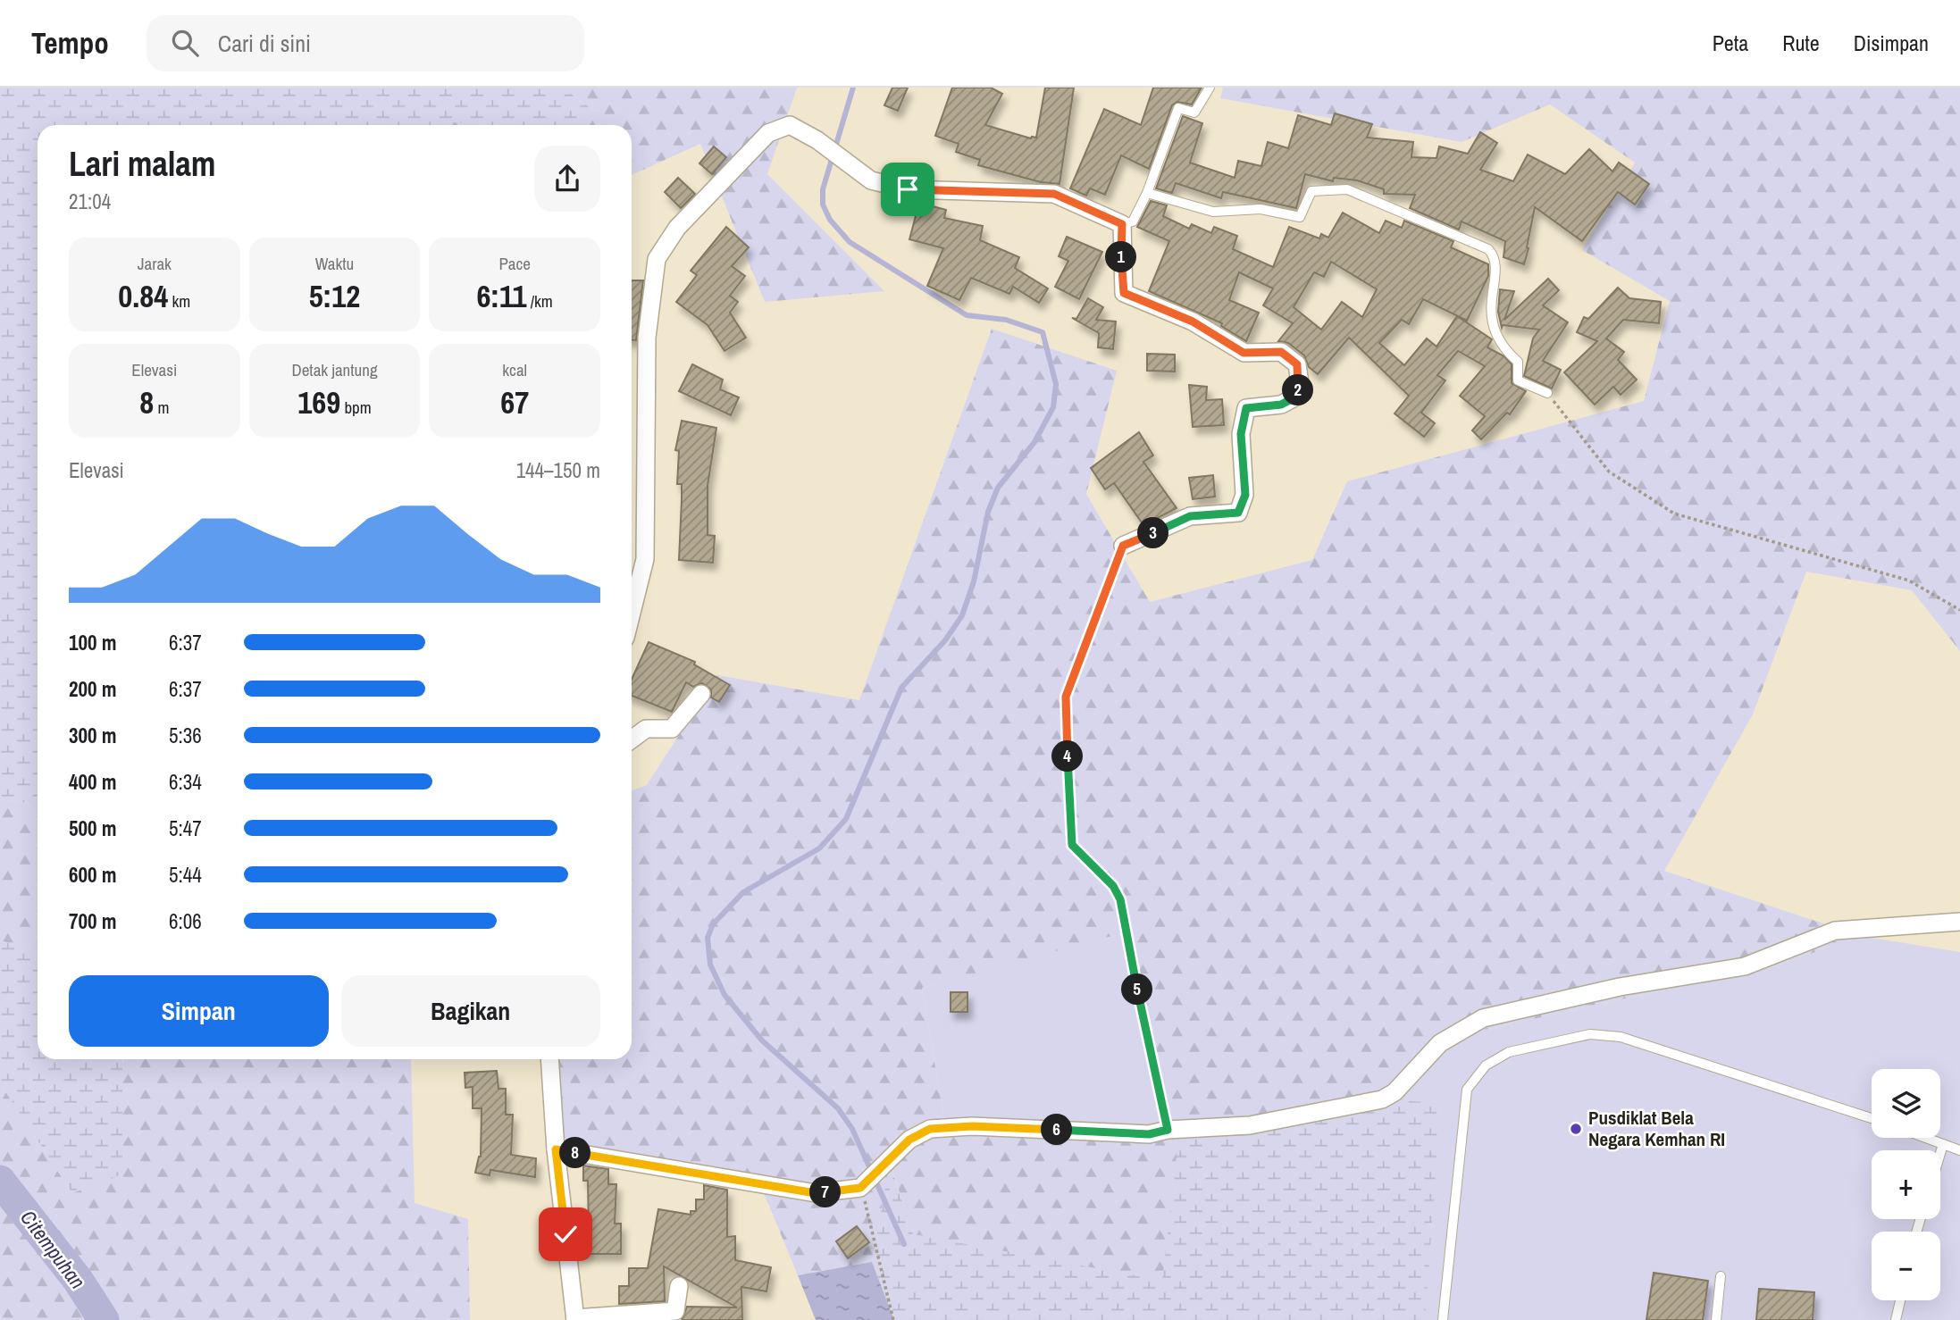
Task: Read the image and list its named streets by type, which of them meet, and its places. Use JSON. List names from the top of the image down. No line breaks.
{"water":["Citempuhan"],"places":["Pusdiklat Bela Negara Kemhan RI"],"page":{"header":"Tempo","search":"Cari di sini","nav":["Peta","Rute","Disimpan"],"heading":["Lari malam","21:04"],"stats":[["Jarak","0.84 km"],["Waktu","5:12"],["Pace","6:11 /km"],["Elevasi","8 m"],["Detak jantung","169 bpm"],["kcal","67"]],"pins":["1","2","3","4","5","6","8","7"],"chart":["Elevasi","144–150 m"],"list":[{"name":"100 m","note":"6:37"},{"name":"200 m","note":"6:37"},{"name":"300 m","note":"5:36"},{"name":"400 m","note":"6:34"},{"name":"500 m","note":"5:47"},{"name":"600 m","note":"5:44"},{"name":"700 m","note":"6:06"}],"buttons":["Simpan","Bagikan"],"map_buttons":["+","−"]}}
